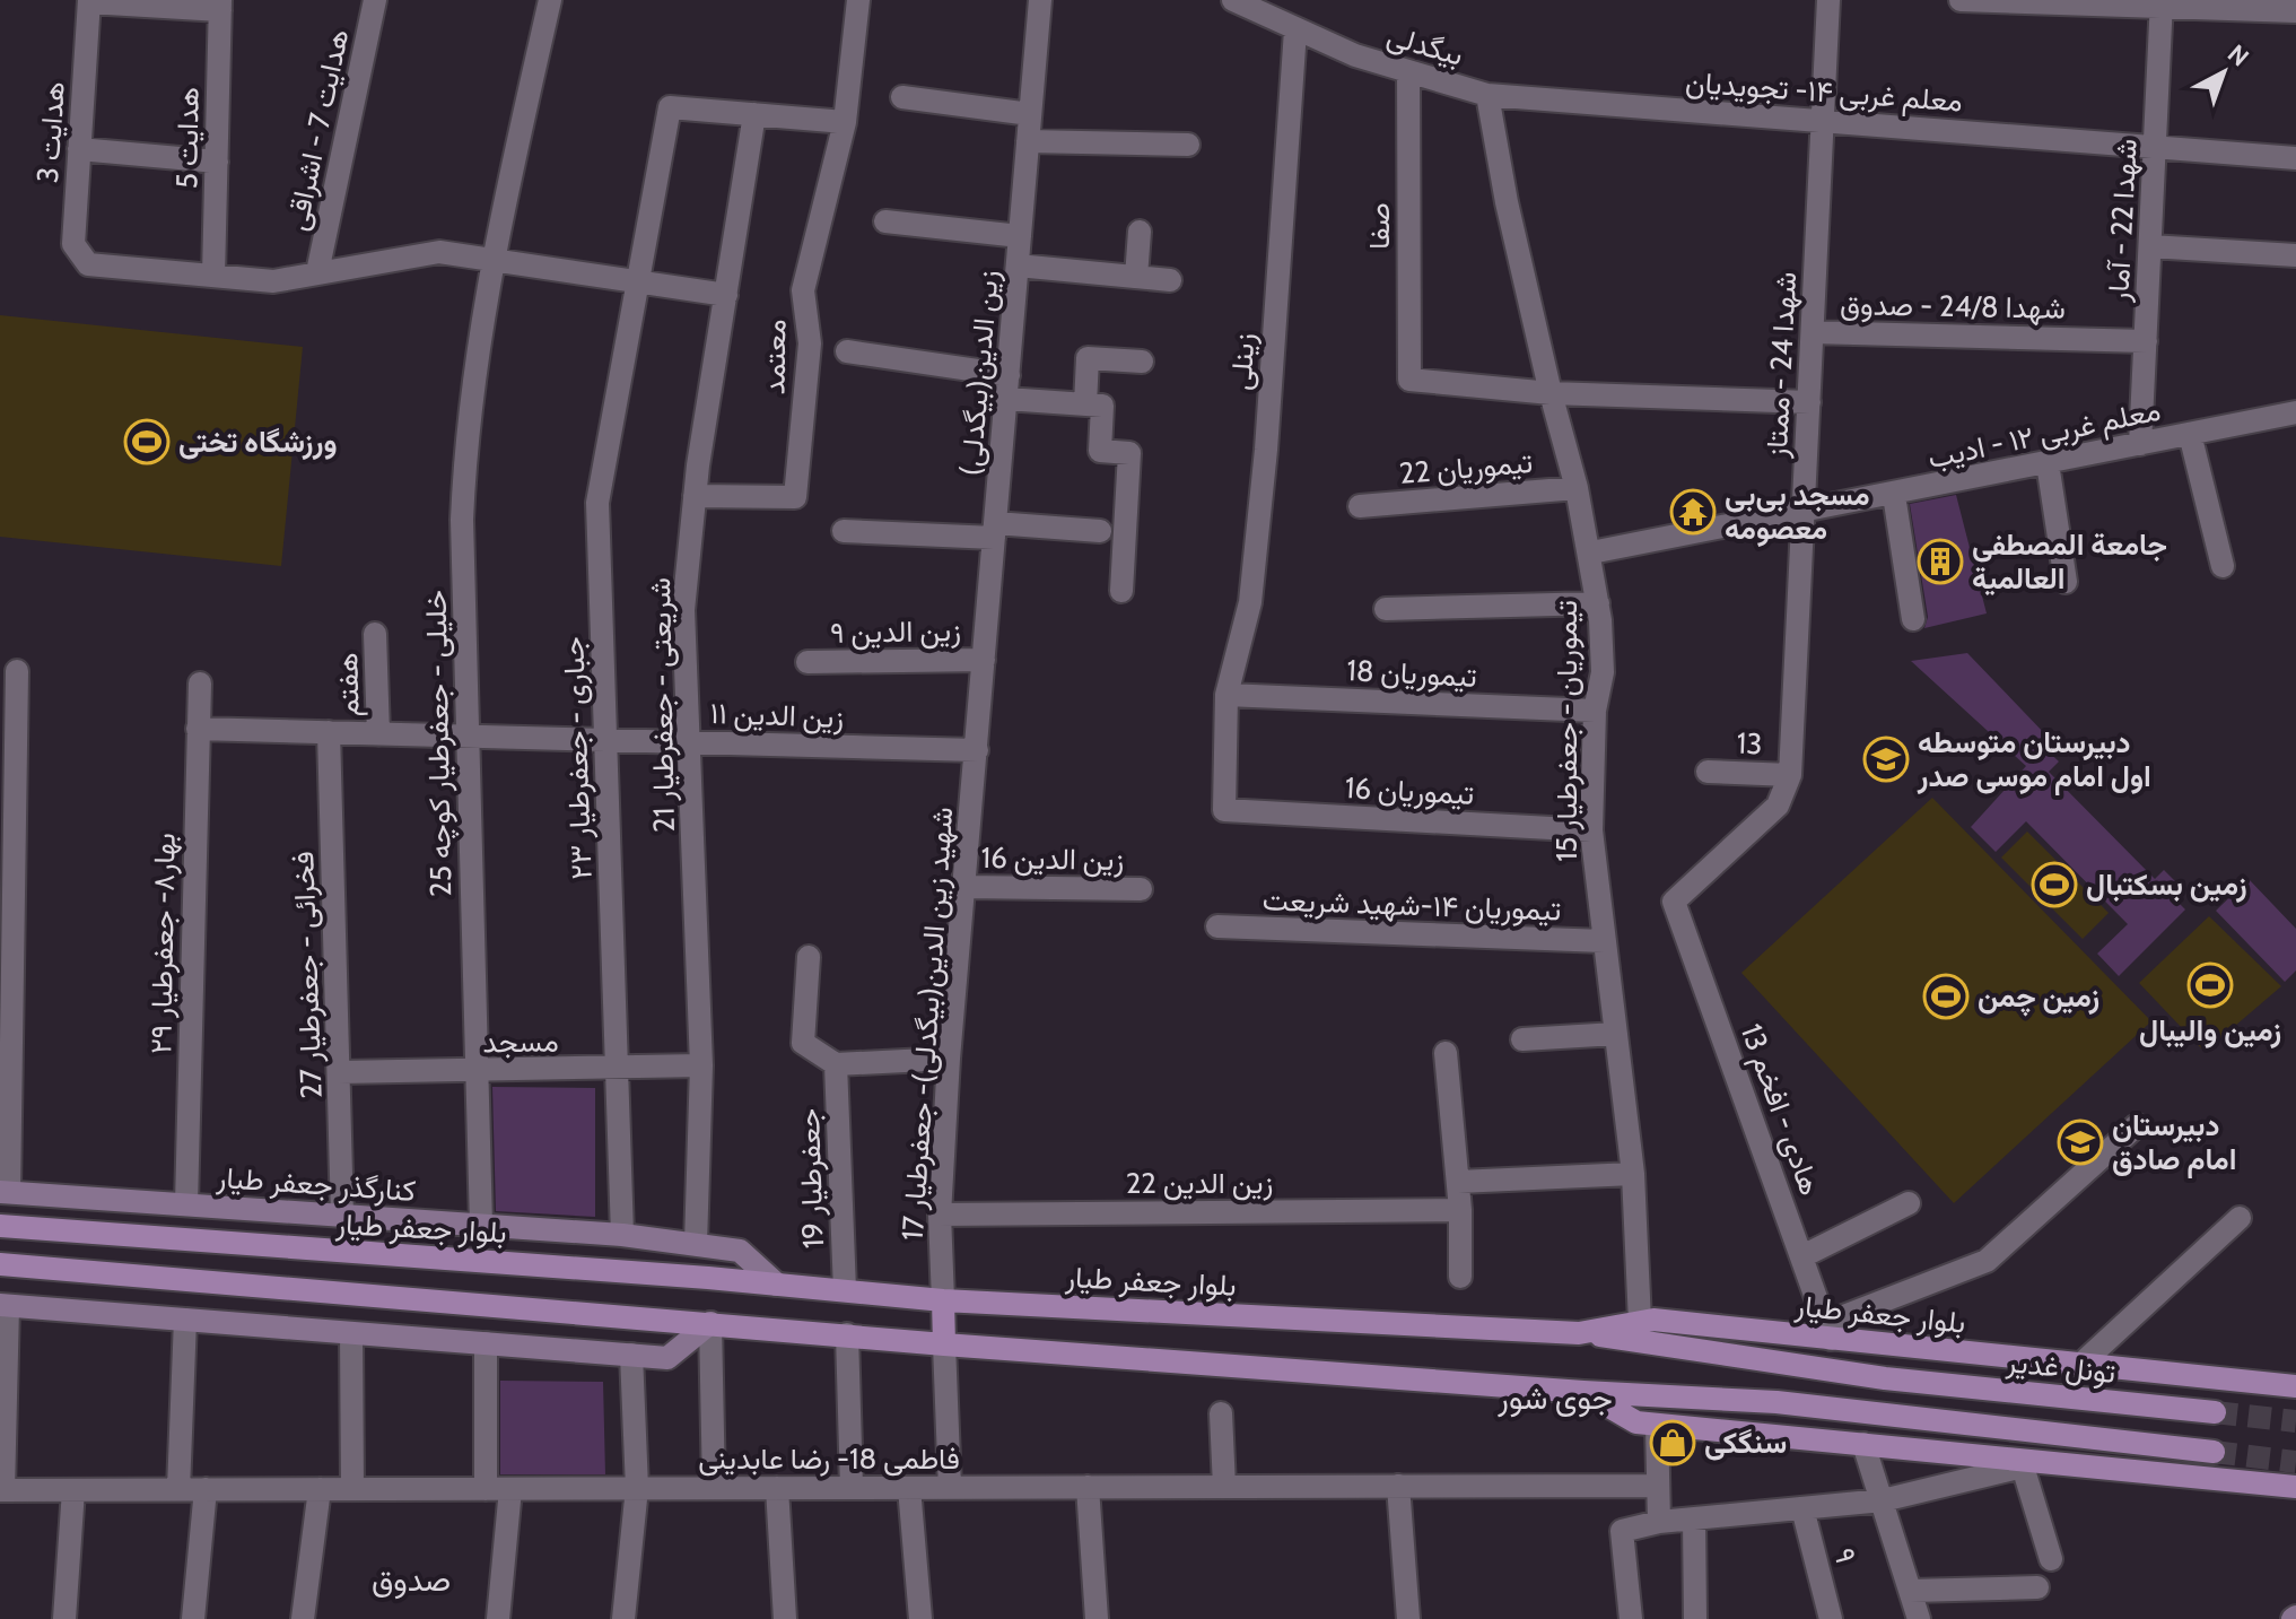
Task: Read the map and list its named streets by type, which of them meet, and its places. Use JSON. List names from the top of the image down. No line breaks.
{"streets":{"main road":["کنارگذر جعفر طیار","بلوار جعفر طیار","تونل غدیر"],"street":["بیگدلی","معلم غربی ۱۴- تجویدیان","هدایت 7 - اشراقی","هدایت 3","هدایت 5","شهدا 22 - آمار","صفا","شهدا 24/8 - صدوق","معتمد","زینلی","شهدا 24 - ممتاز","زین الدین(بیگدلی)","معلم غربی ۱۲ - ادیب","تیموریان 22","زین الدین ۹","تیموریان 18","هفتم","شریعتی - جعفرطیار 21","زین الدین ۱۱","تیموریان - جعفرطیار 15","خلیلی - جعفرطیار کوچه 25","13","جباری - جعفرطیار ۲۳","تیموریان 16","زین الدین 16","تیموریان ۱۴-شهید شریعت","بهار۸- جعفرطیار ۲۹","فخرائی - جعفرطیار 27","شهید زین الدین(بیگدلی)- جعفرطیار 17","مسجد","هادی - افخم 13","جعفرطیار 19","زین الدین 22","فاطمی 18- رضا عابدینی","۹"]},"crossings":[["بیگدلی","معلم غربی ۱۴- تجویدیان"],["بیگدلی","صفا"],["بیگدلی","زینلی"],["بیگدلی","تیموریان - جعفرطیار 15"],["معلم غربی ۱۴- تجویدیان","شهدا 22 - آمار"],["معلم غربی ۱۴- تجویدیان","شهدا 24 - ممتاز"],["معلم غربی ۱۴- تجویدیان","تیموریان - جعفرطیار 15"],["هدایت 3","هدایت 5"],["شهدا 22 - آمار","شهدا 24/8 - صدوق"],["شهدا 22 - آمار","معلم غربی ۱۲ - ادیب"],["صفا","تیموریان - جعفرطیار 15"],["شهدا 24/8 - صدوق","شهدا 24 - ممتاز"],["معتمد","شریعتی - جعفرطیار 21"],["زینلی","تیموریان 18"],["زینلی","تیموریان 16"],["شهدا 24 - ممتاز","معلم غربی ۱۲ - ادیب"],["شهدا 24 - ممتاز","13"],["شهدا 24 - ممتاز","هادی - افخم 13"],["زین الدین(بیگدلی)","زین الدین ۹"],["زین الدین(بیگدلی)","زین الدین ۱۱"],["زین الدین(بیگدلی)","شهید زین الدین(بیگدلی)- جعفرطیار 17"],["معلم غربی ۱۲ - ادیب","تیموریان - جعفرطیار 15"],["تیموریان 22","تیموریان - جعفرطیار 15"],["تیموریان 18","تیموریان - جعفرطیار 15"],["هفتم","زین الدین ۱۱"],["شریعتی - جعفرطیار 21","زین الدین ۱۱"],["شریعتی - جعفرطیار 21","جباری - جعفرطیار ۲۳"],["شریعتی - جعفرطیار 21","مسجد"],["شریعتی - جعفرطیار 21","کنارگذر جعفر طیار"],["زین الدین ۱۱","خلیلی - جعفرطیار کوچه 25"],["زین الدین ۱۱","جباری - جعفرطیار ۲۳"],["زین الدین ۱۱","بهار۸- جعفرطیار ۲۹"],["زین الدین ۱۱","فخرائی - جعفرطیار 27"],["زین الدین ۱۱","شهید زین الدین(بیگدلی)- جعفرطیار 17"],["تیموریان - جعفرطیار 15","تیموریان 16"],["تیموریان - جعفرطیار 15","تیموریان ۱۴-شهید شریعت"],["تیموریان - جعفرطیار 15","بلوار جعفر طیار"],["خلیلی - جعفرطیار کوچه 25","مسجد"],["خلیلی - جعفرطیار کوچه 25","کنارگذر جعفر طیار"],["جباری - جعفرطیار ۲۳","مسجد"],["جباری - جعفرطیار ۲۳","کنارگذر جعفر طیار"],["زین الدین 16","شهید زین الدین(بیگدلی)- جعفرطیار 17"],["بهار۸- جعفرطیار ۲۹","کنارگذر جعفر طیار"],["فخرائی - جعفرطیار 27","مسجد"],["فخرائی - جعفرطیار 27","کنارگذر جعفر طیار"],["شهید زین الدین(بیگدلی)- جعفرطیار 17","زین الدین 22"],["شهید زین الدین(بیگدلی)- جعفرطیار 17","بلوار جعفر طیار"],["هادی - افخم 13","بلوار جعفر طیار"],["جعفرطیار 19","بلوار جعفر طیار"],["کنارگذر جعفر طیار","بلوار جعفر طیار"],["بلوار جعفر طیار","تونل غدیر"]],"districts":["جوی شور","صدوق"],"places":{"sports":["ورزشگاه تختی","زمین بسکتبال","زمین والیبال","زمین چمن"],"temple":["مسجد بی‌بی معصومه"],"building":["جامعة المصطفی العالمیة"],"school or university":["دبیرستان متوسطه اول امام موسی صدر","دبیرستان امام صادق"],"shop":["سنگکی"]},"north":"top right"}
